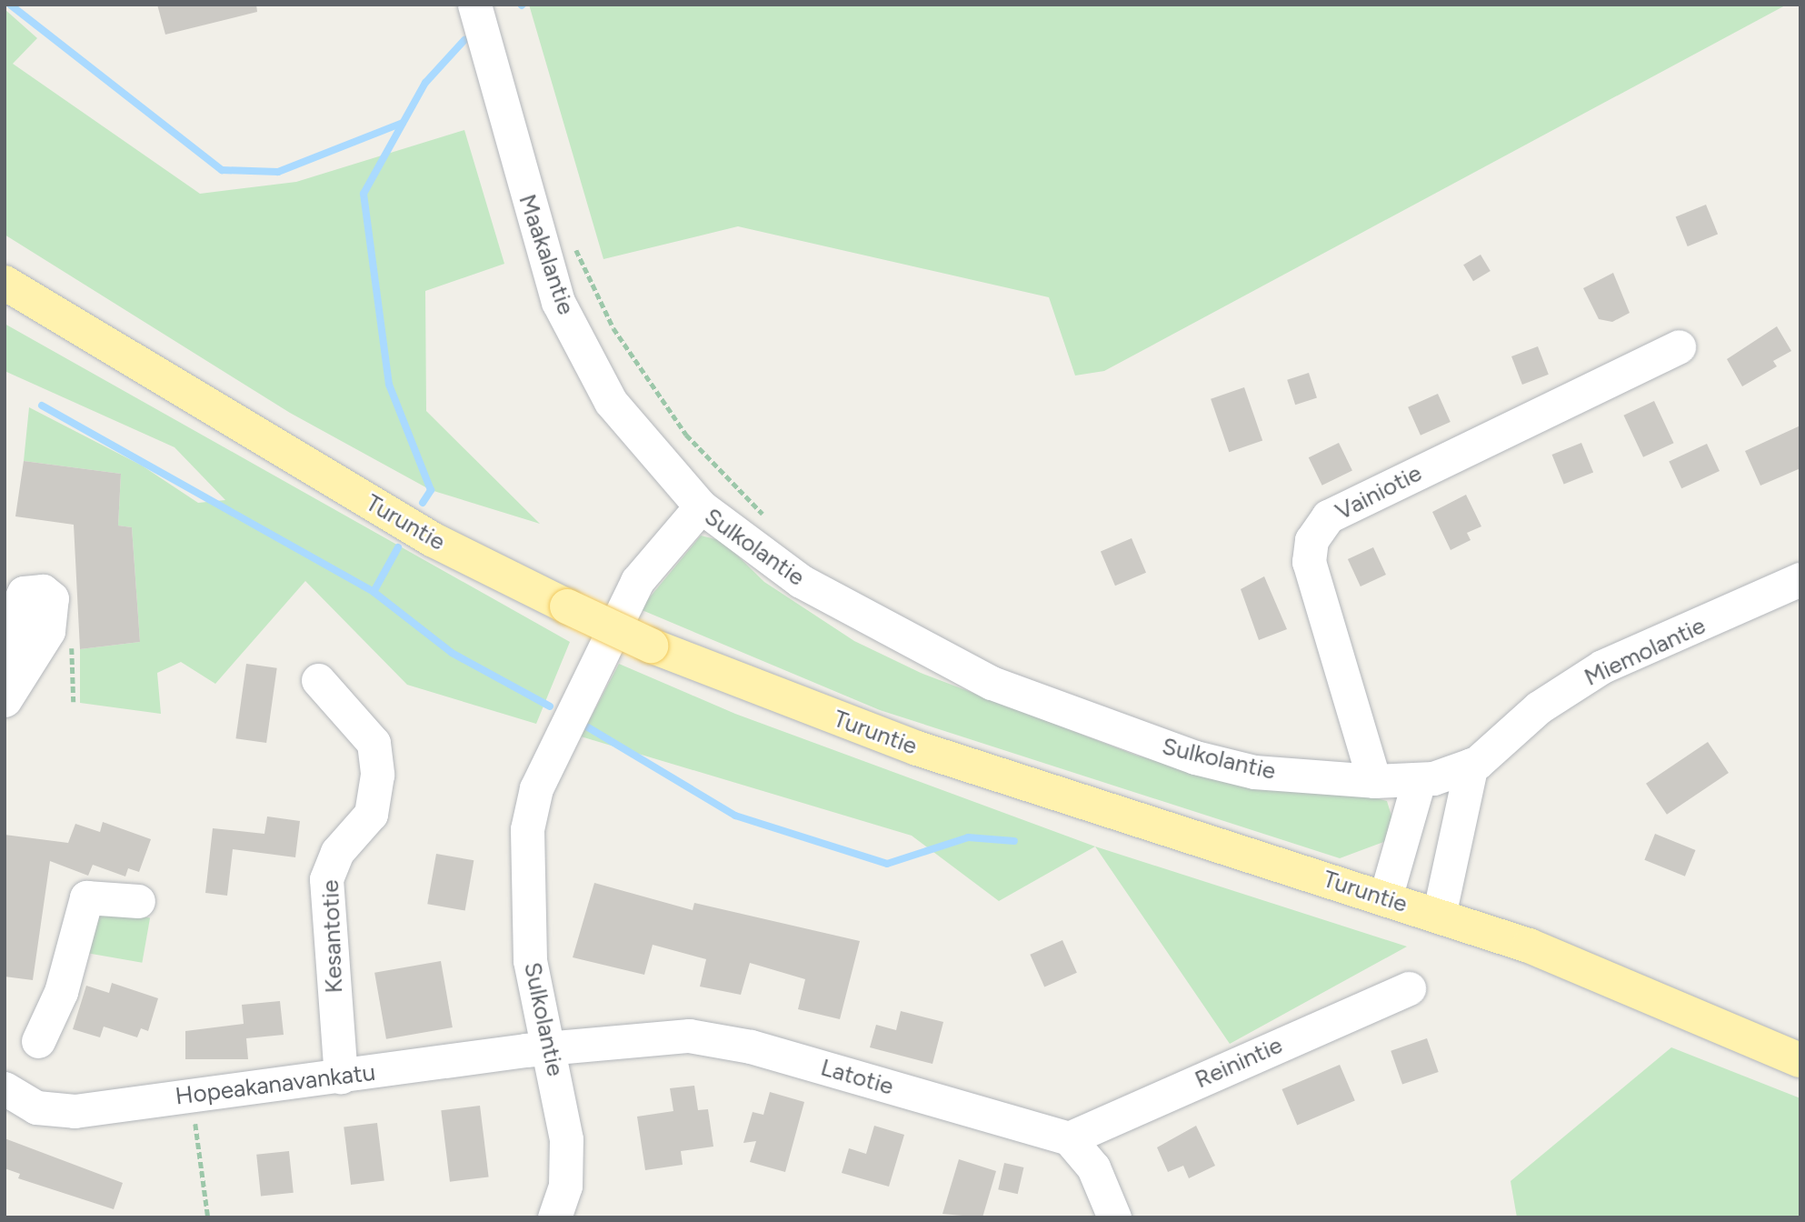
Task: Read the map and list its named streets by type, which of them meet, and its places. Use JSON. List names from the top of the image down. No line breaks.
{"streets":{"main road":["Turuntie"],"street":["Maakalantie","Vainiotie","Sulkolantie","Miemolantie","Kesantotie","Reinintie","Latotie","Hopeakanavankatu"]},"crossings":[["Maakalantie","Sulkolantie"],["Vainiotie","Sulkolantie"],["Sulkolantie","Miemolantie"],["Sulkolantie","Latotie"],["Sulkolantie","Hopeakanavankatu"],["Kesantotie","Hopeakanavankatu"],["Reinintie","Latotie"],["Latotie","Hopeakanavankatu"]]}
